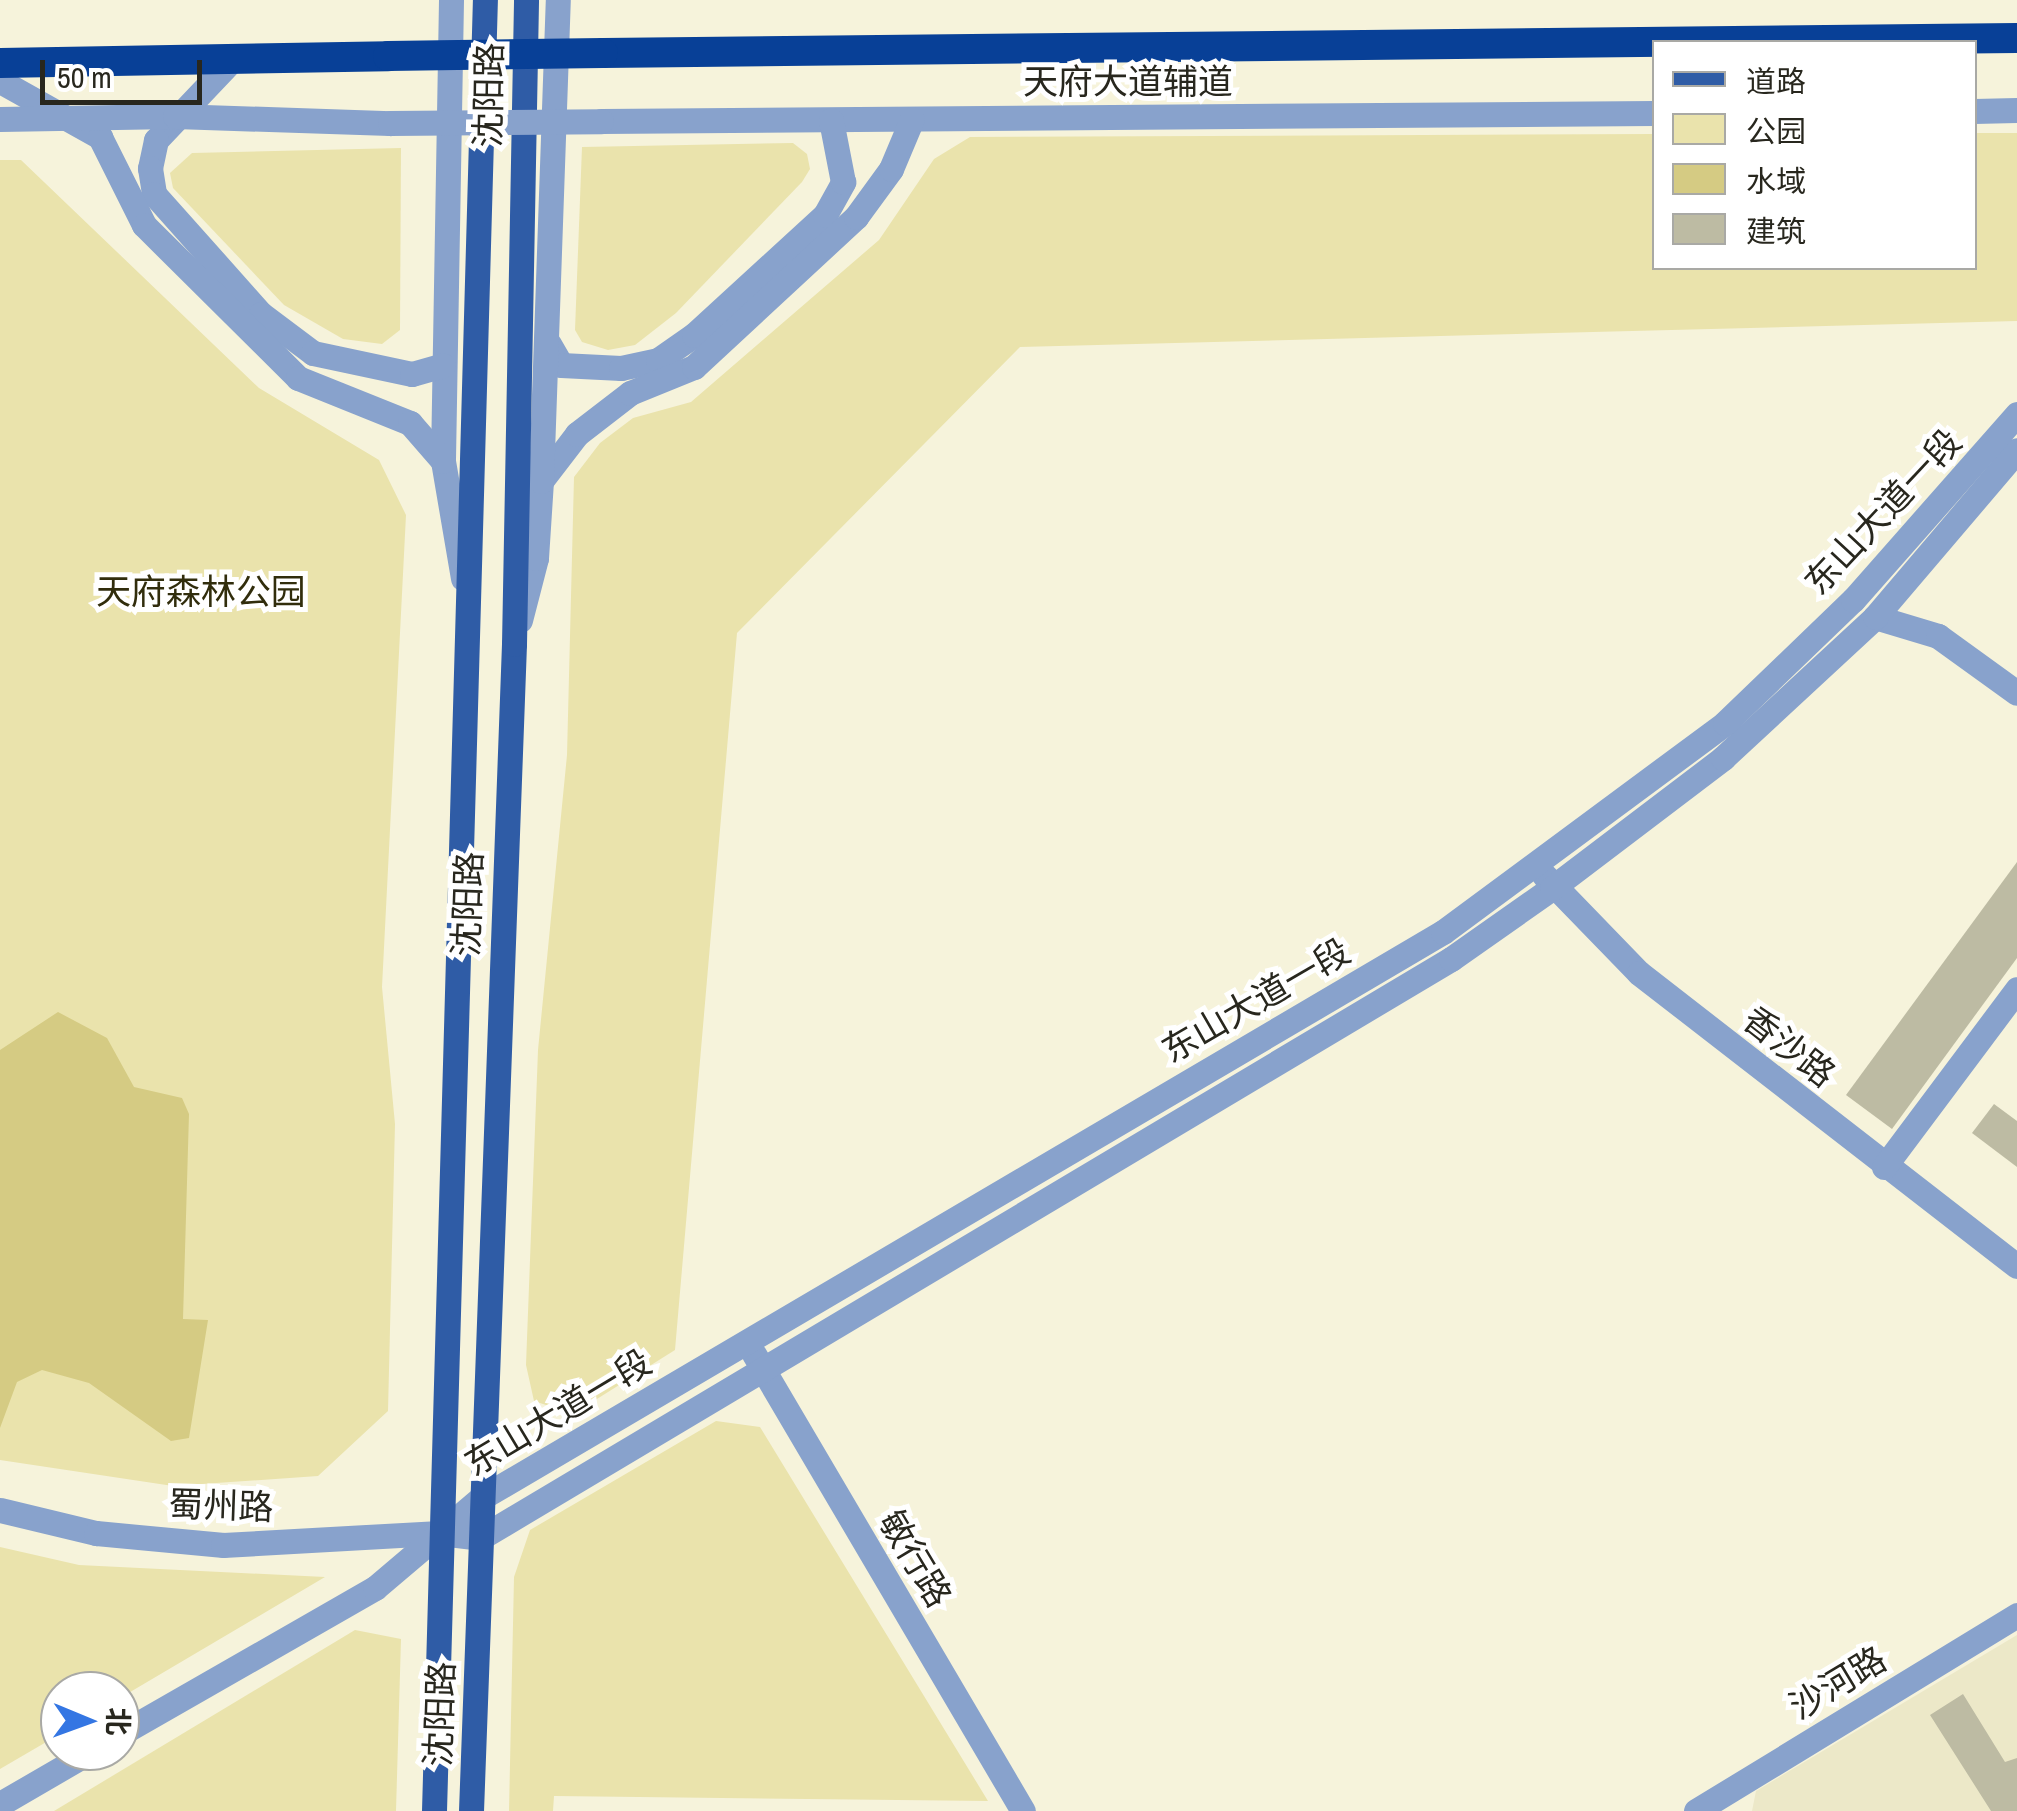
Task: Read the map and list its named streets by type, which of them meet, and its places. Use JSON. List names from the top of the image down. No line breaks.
{"streets":{"main road":["沈阳路"],"street":["天府大道辅道","东山大道一段","香沙路","蜀州路","敏行路","沙河路"]},"crossings":[["沈阳路","东山大道一段"],["沈阳路","蜀州路"],["东山大道一段","香沙路"],["东山大道一段","蜀州路"],["东山大道一段","敏行路"]],"parks":["天府森林公园"],"legend":["道路","公园","水域","建筑"],"scale_bar":"50 m","north":"right"}
